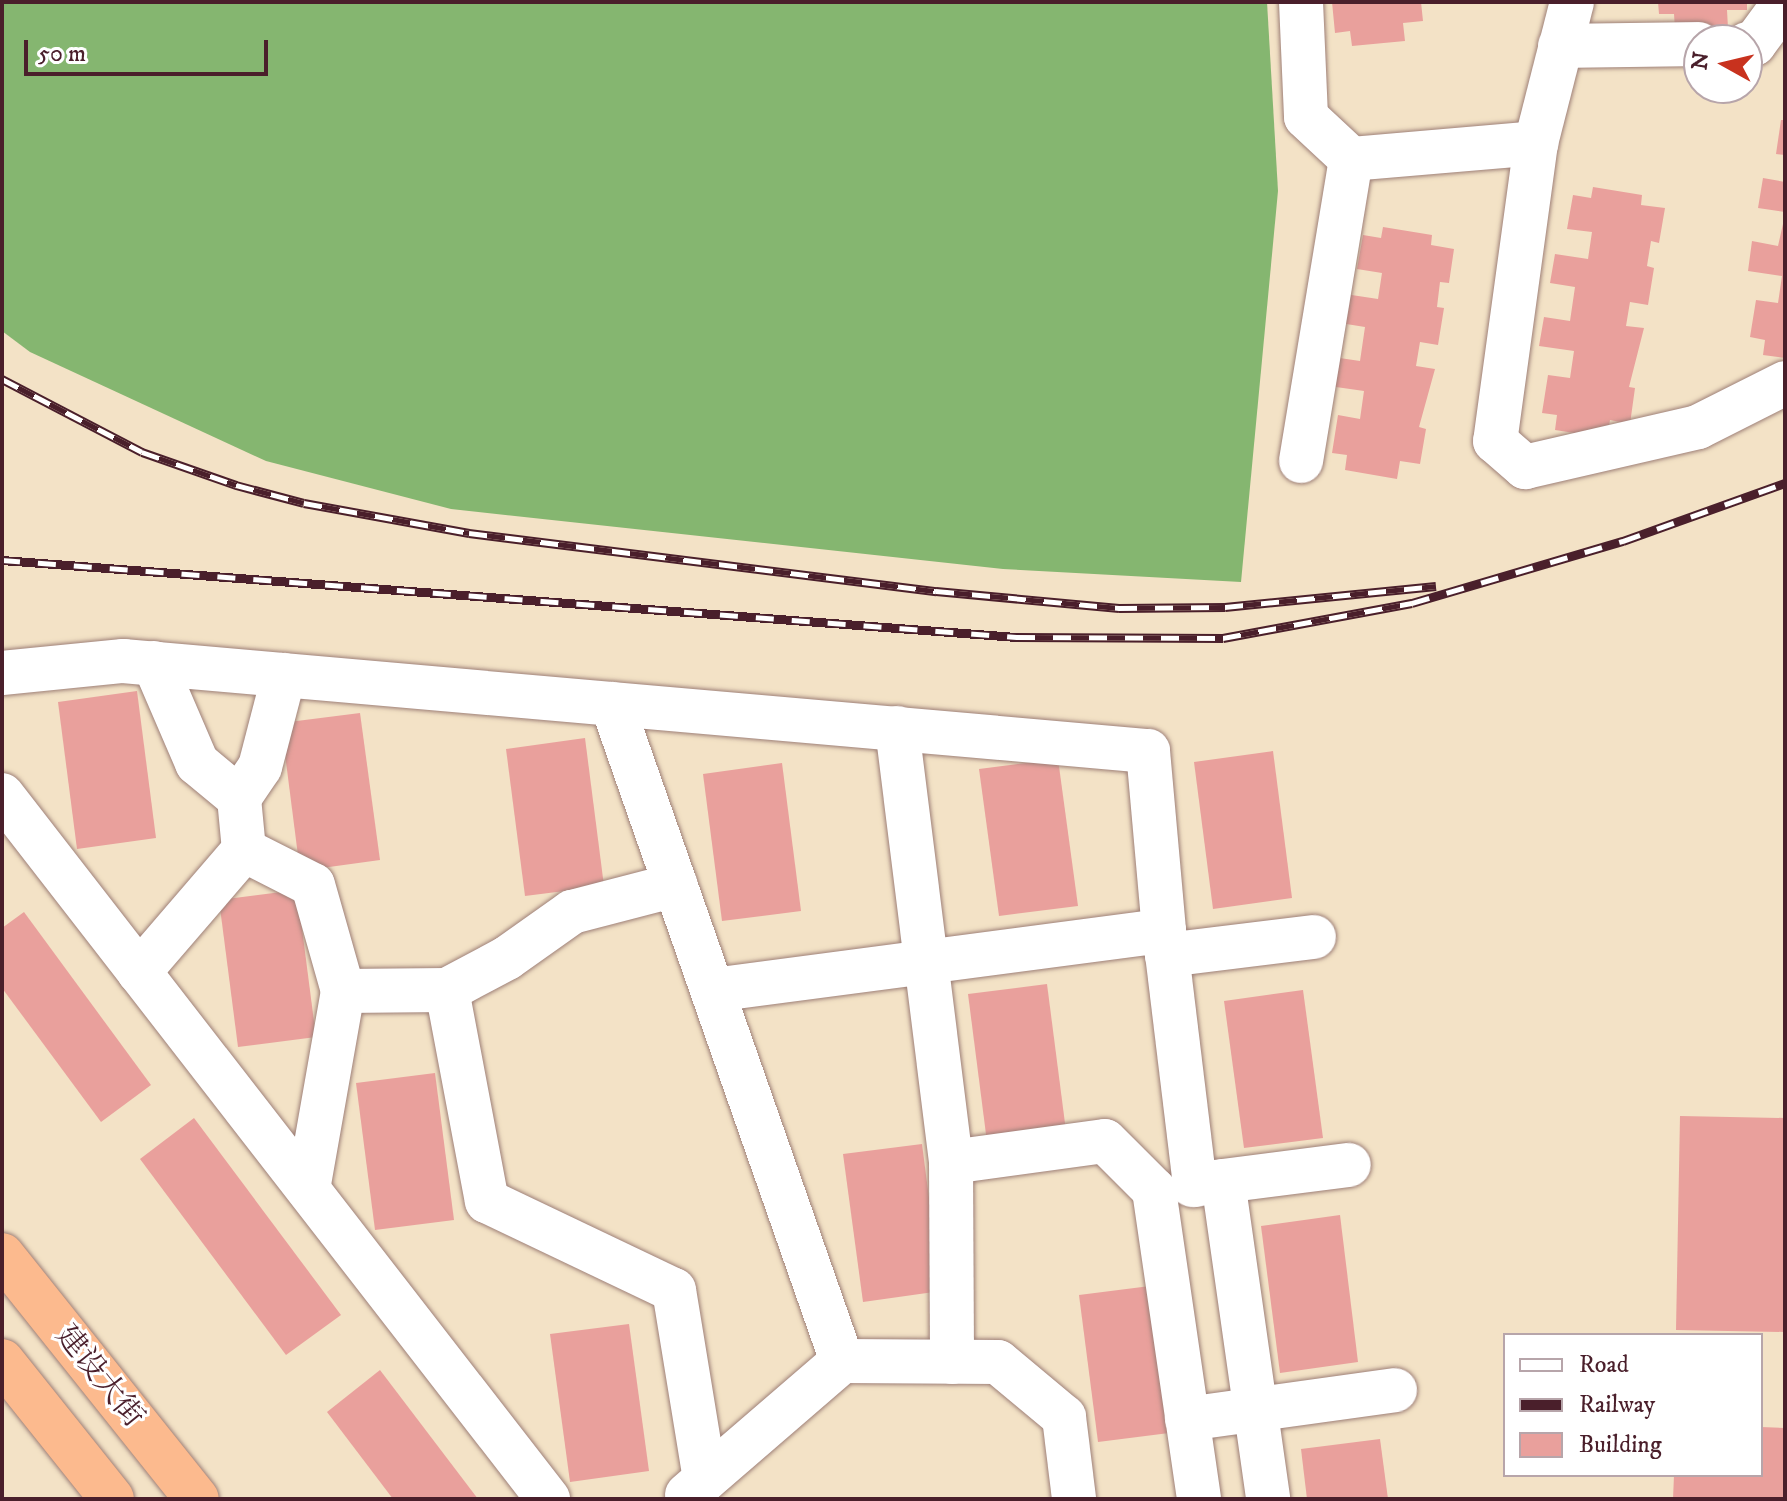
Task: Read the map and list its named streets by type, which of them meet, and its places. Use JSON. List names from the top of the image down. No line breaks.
{"streets":{"highway":["建设大街"]},"legend":["Road","Railway","Building"],"scale_bar":"50 m","north":"left"}
